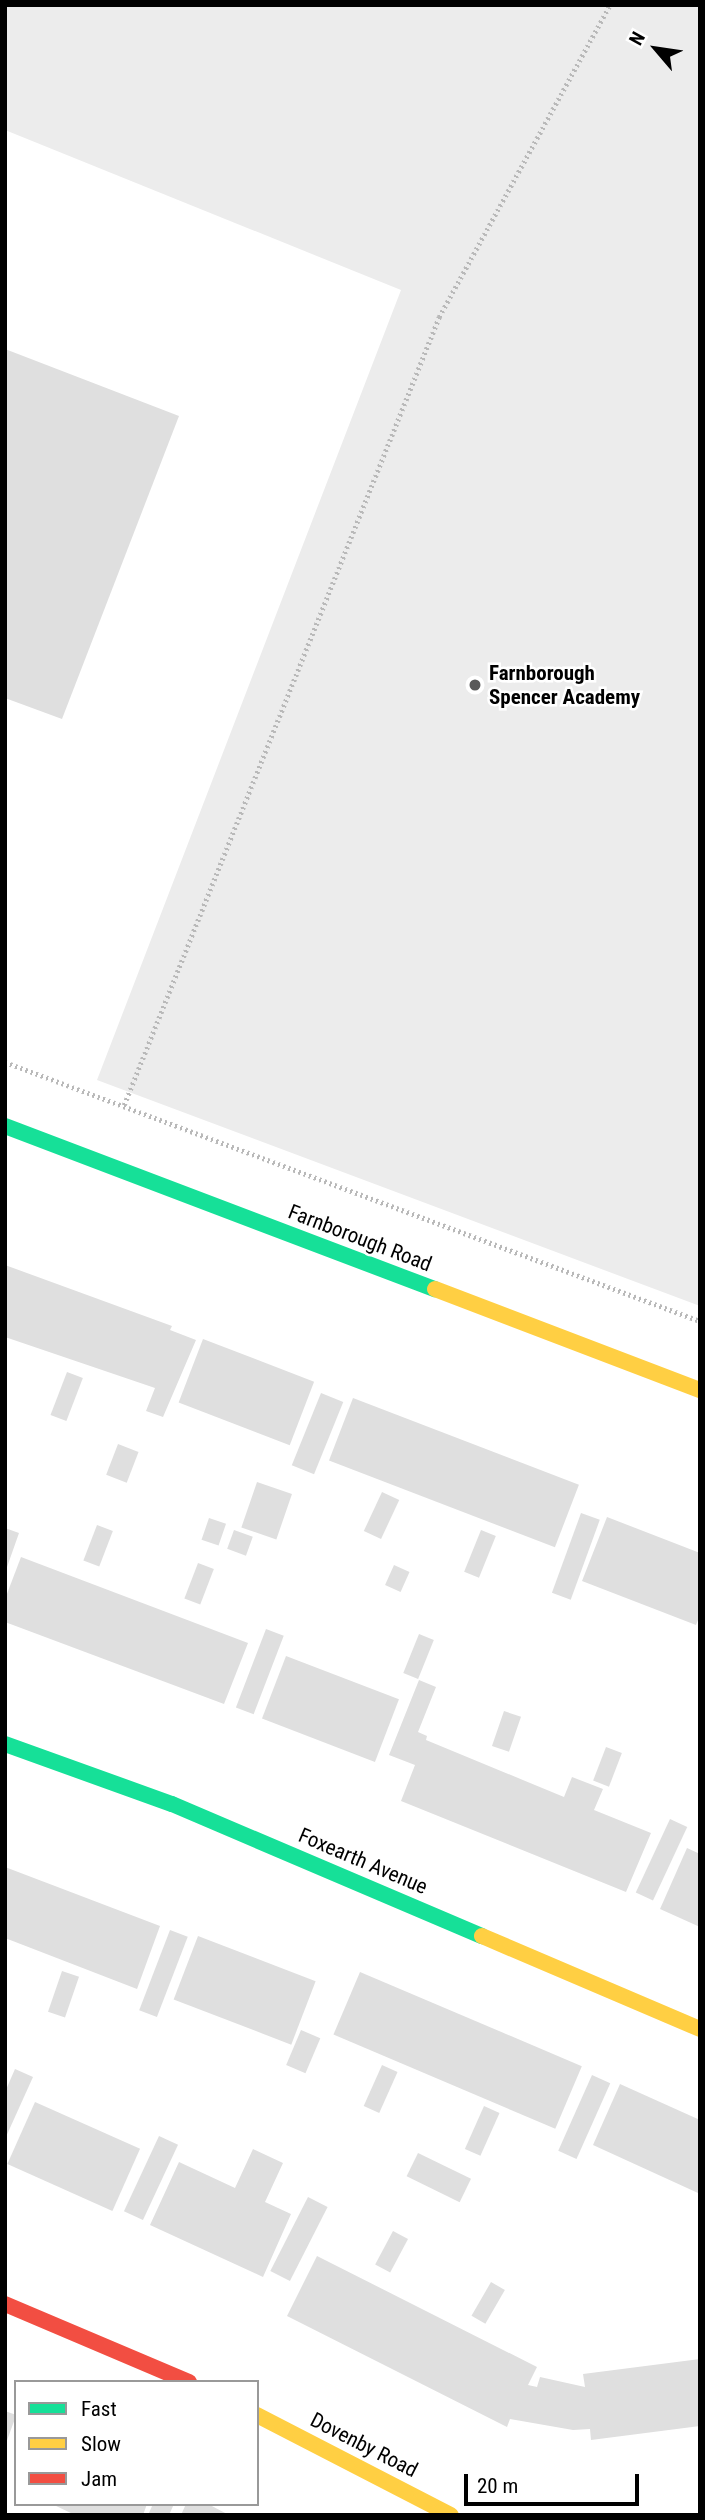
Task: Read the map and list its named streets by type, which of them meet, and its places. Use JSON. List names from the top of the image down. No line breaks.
{"streets":{"street":["Farnborough Road","Foxearth Avenue","Dovenby Road"]},"places":["Farnborough Spencer Academy"],"legend":["Fast","Slow","Jam"],"scale_bar":"20 m","north":"top left"}
